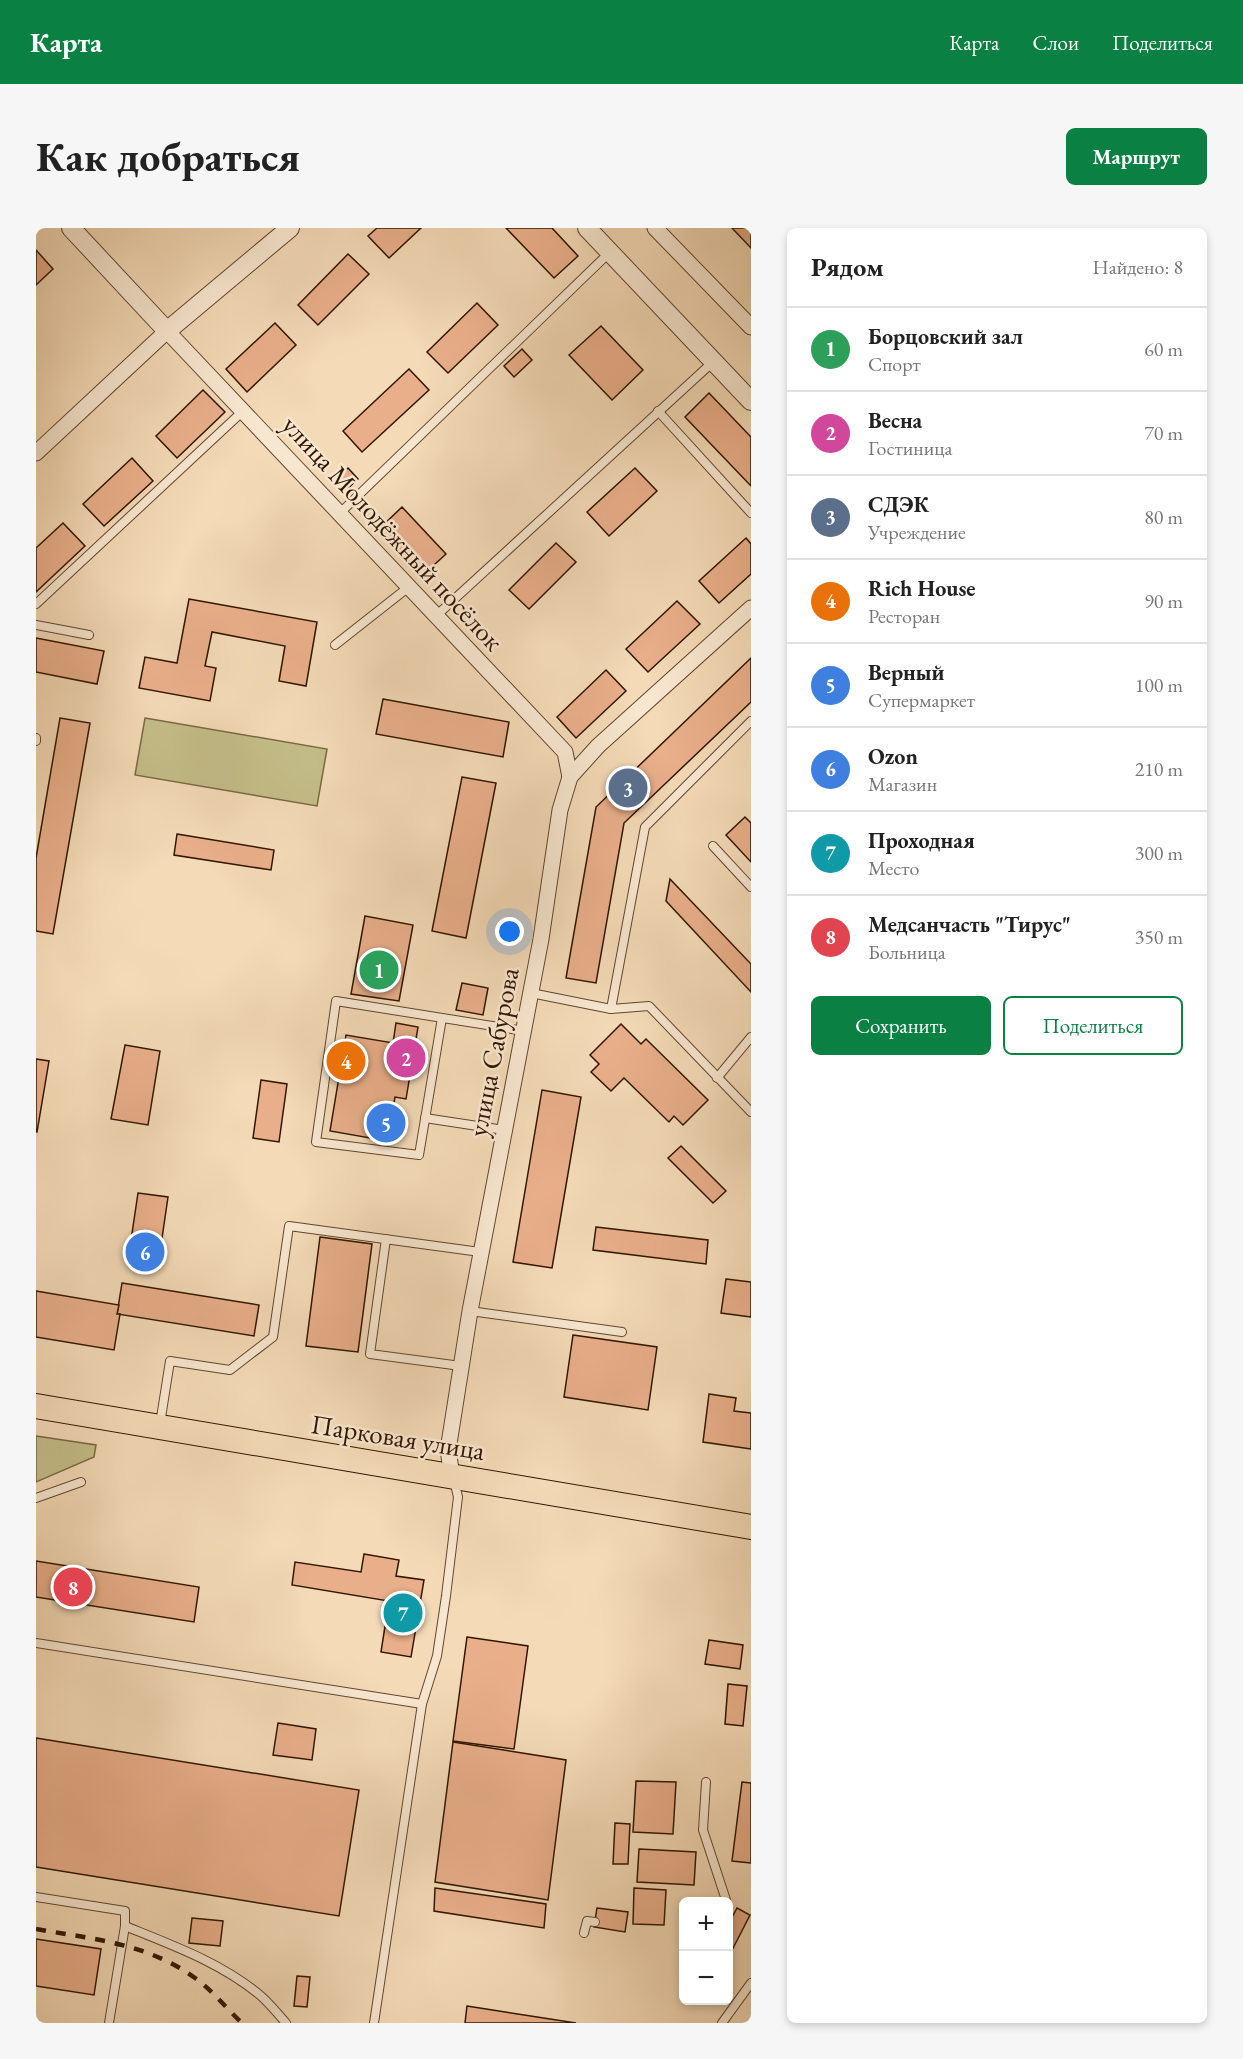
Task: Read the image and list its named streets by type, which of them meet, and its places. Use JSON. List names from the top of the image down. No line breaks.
{"streets":{"main road":["Парковая улица"],"street":["улица Молодёжный посёлок","улица Сабурова"]},"crossings":[["улица Молодёжный посёлок","улица Сабурова"],["улица Сабурова","Парковая улица"]],"page":{"header":"Карта","nav":["Карта","Слои","Поделиться"],"buttons":["Маршрут",["Сохранить","Поделиться"]],"title":"Как добраться","heading":["Рядом","Найдено: 8"],"list":[{"mark":"1","name":"Борцовский зал","note":"Спорт","value":"60 m"},{"mark":"2","name":"Весна","note":"Гостиница","value":"70 m"},{"mark":"3","name":"СДЭК","note":"Учреждение","value":"80 m"},{"mark":"4","name":"Rich House","note":"Ресторан","value":"90 m"},{"mark":"5","name":"Верный","note":"Супермаркет","value":"100 m"},{"mark":"6","name":"Ozon","note":"Магазин","value":"210 m"},{"mark":"7","name":"Проходная","note":"Место","value":"300 m"},{"mark":"8","name":"Медсанчасть \"Тирус\"","note":"Больница","value":"350 m"}],"pins":["3","1","2","4","5","6","8","7"],"map_buttons":["+","−"]}}
